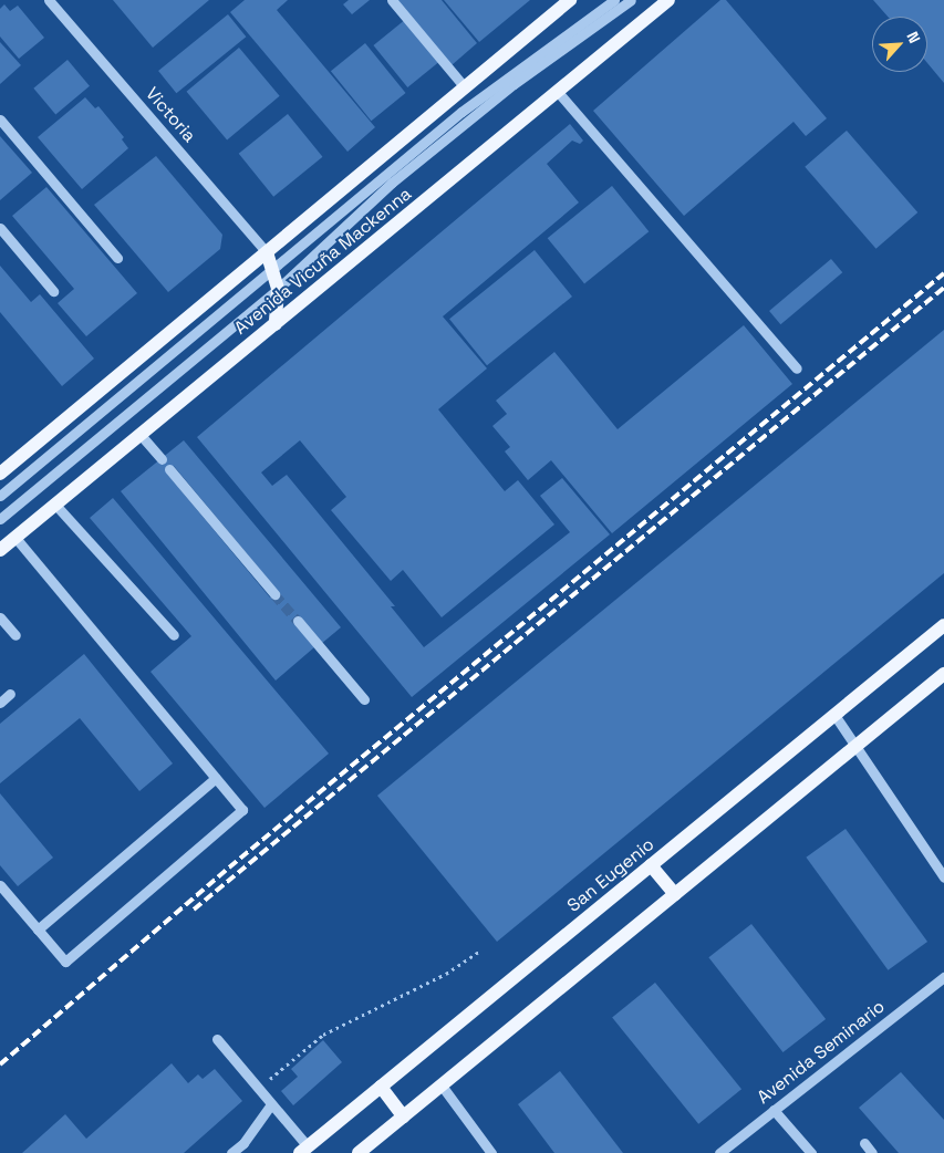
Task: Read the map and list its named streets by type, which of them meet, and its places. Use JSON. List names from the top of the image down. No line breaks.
{"streets":{"main road":["Avenida Vicuña Mackenna","San Eugenio"],"street":["Victoria","Avenida Seminario"]},"north":"top right"}
